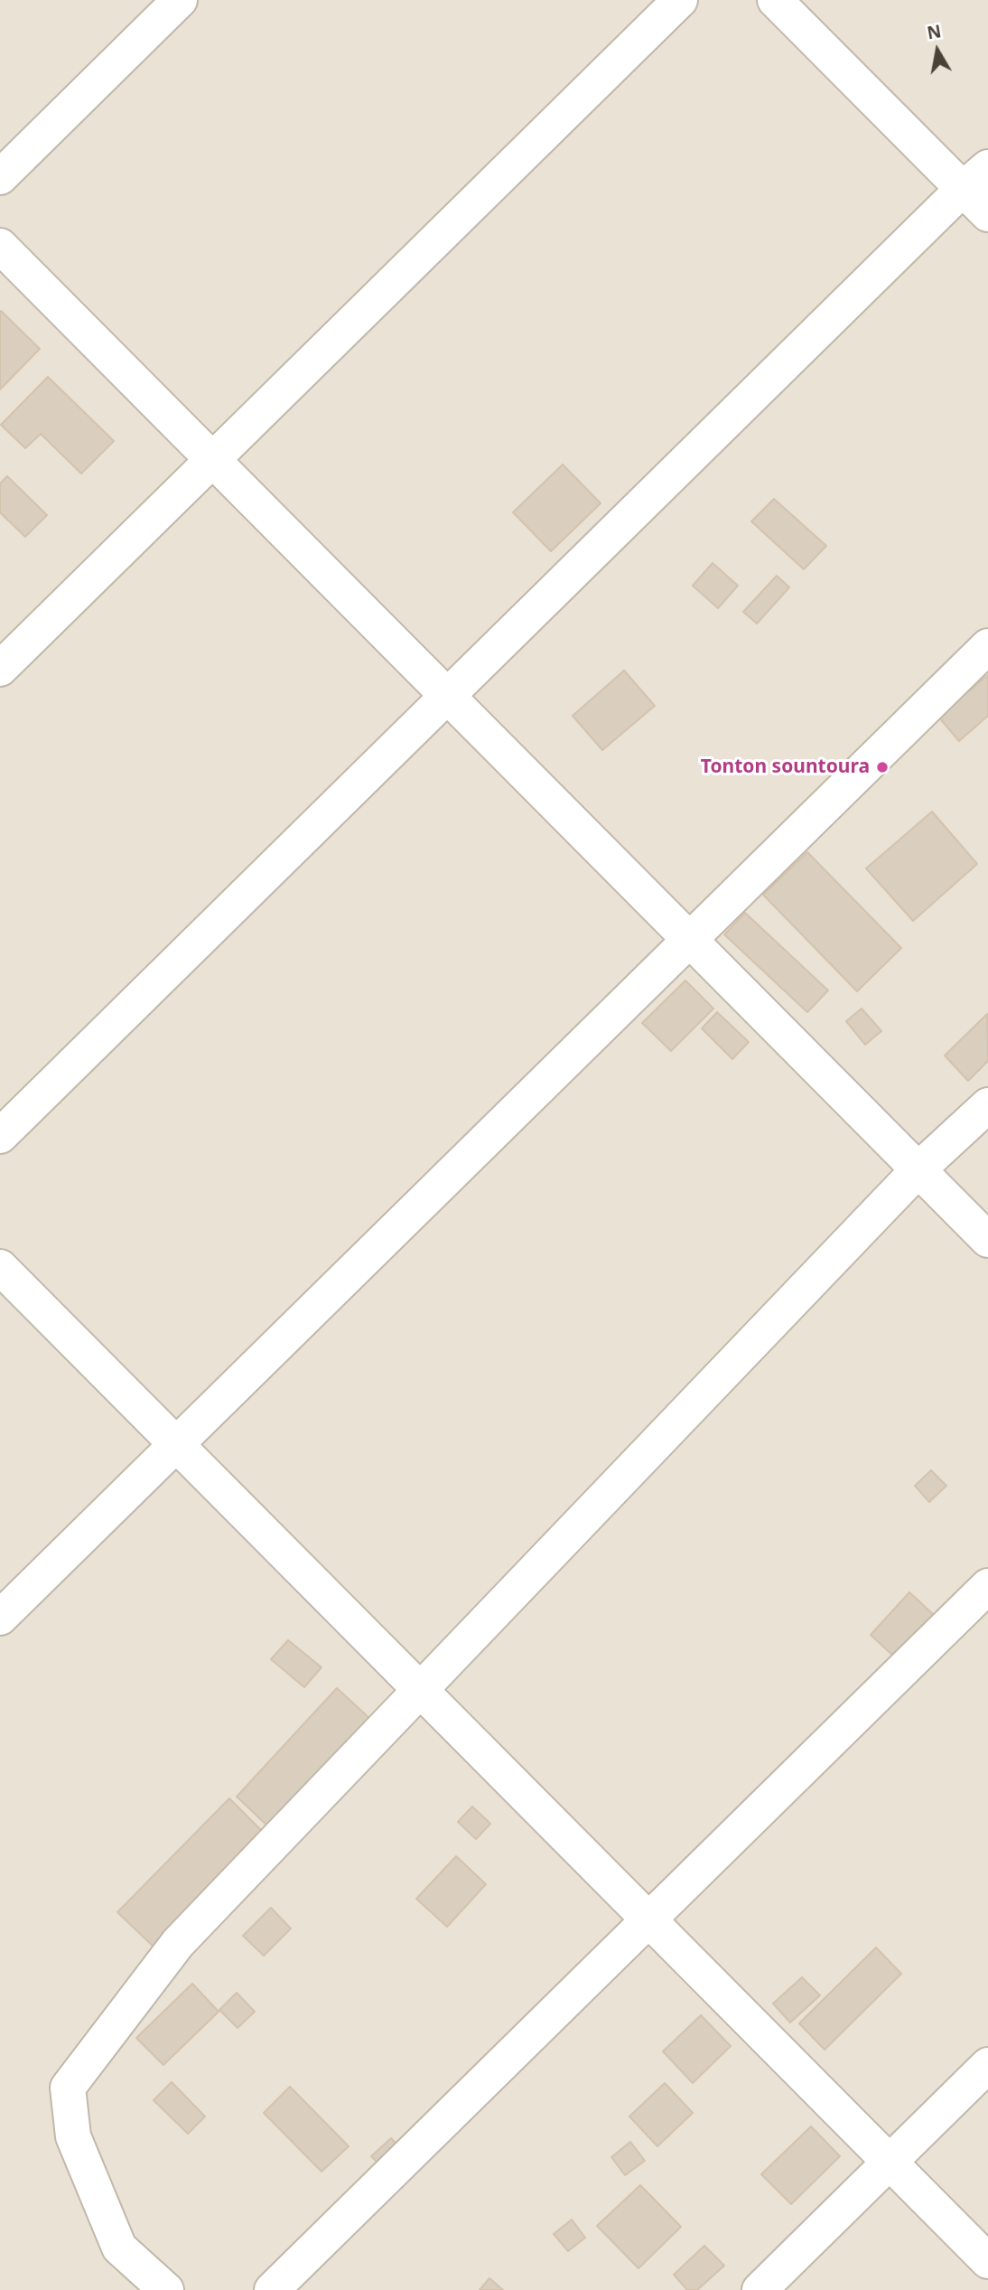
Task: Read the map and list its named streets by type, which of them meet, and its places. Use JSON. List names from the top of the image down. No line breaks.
{"places":["Tonton sountoura"],"north":"top"}
